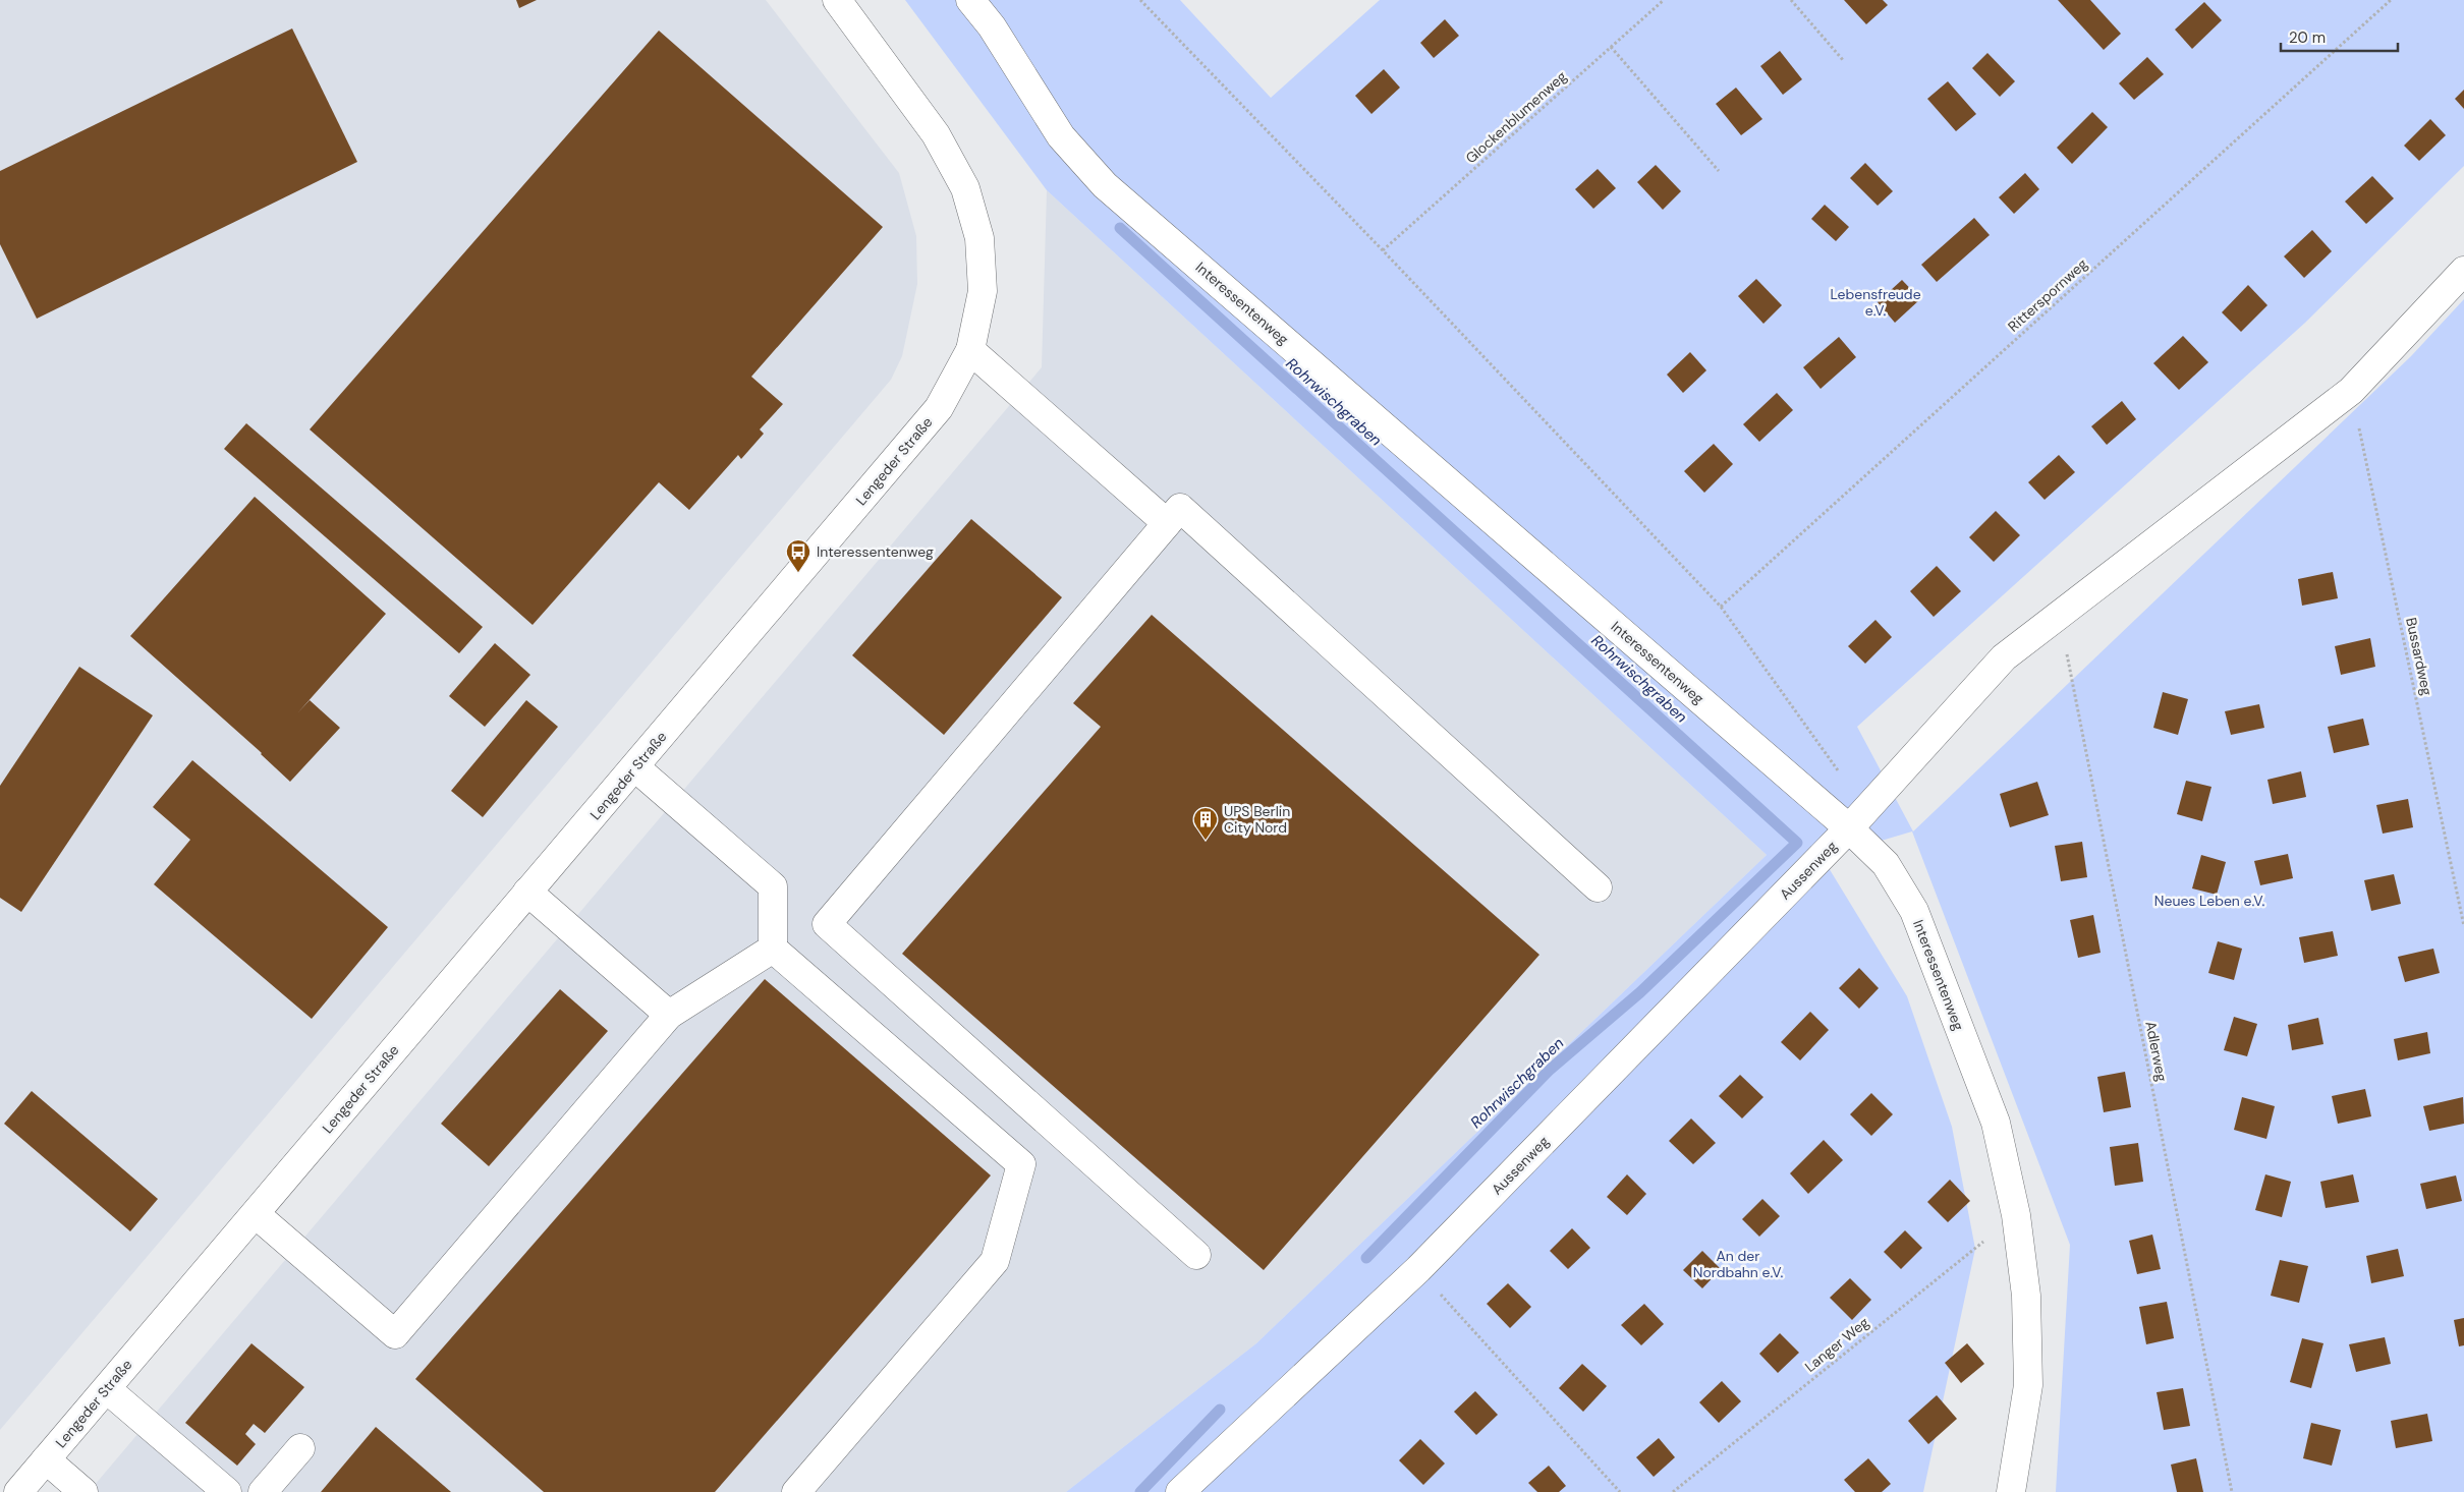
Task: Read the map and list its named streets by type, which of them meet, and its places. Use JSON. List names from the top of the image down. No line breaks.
{"streets":{"street":["Interessentenweg","Lengeder Straße","Aussenweg"],"path":["Glockenblumenweg","Ritterspornweg","Bussardweg","Adlerweg","Langer Weg"]},"crossings":[["Interessentenweg","Aussenweg"],["Interessentenweg","Langer Weg"],["Bussardweg","Aussenweg"],["Aussenweg","Adlerweg"]],"water":["Rohrwischgraben"],"parks":["Lebensfreude e.V.","Neues Leben e.V.","An der Nordbahn e.V."],"places":{"bus stop":["Interessentenweg"],"building":["UPS Berlin City Nord"]},"scale_bar":"20 m"}
